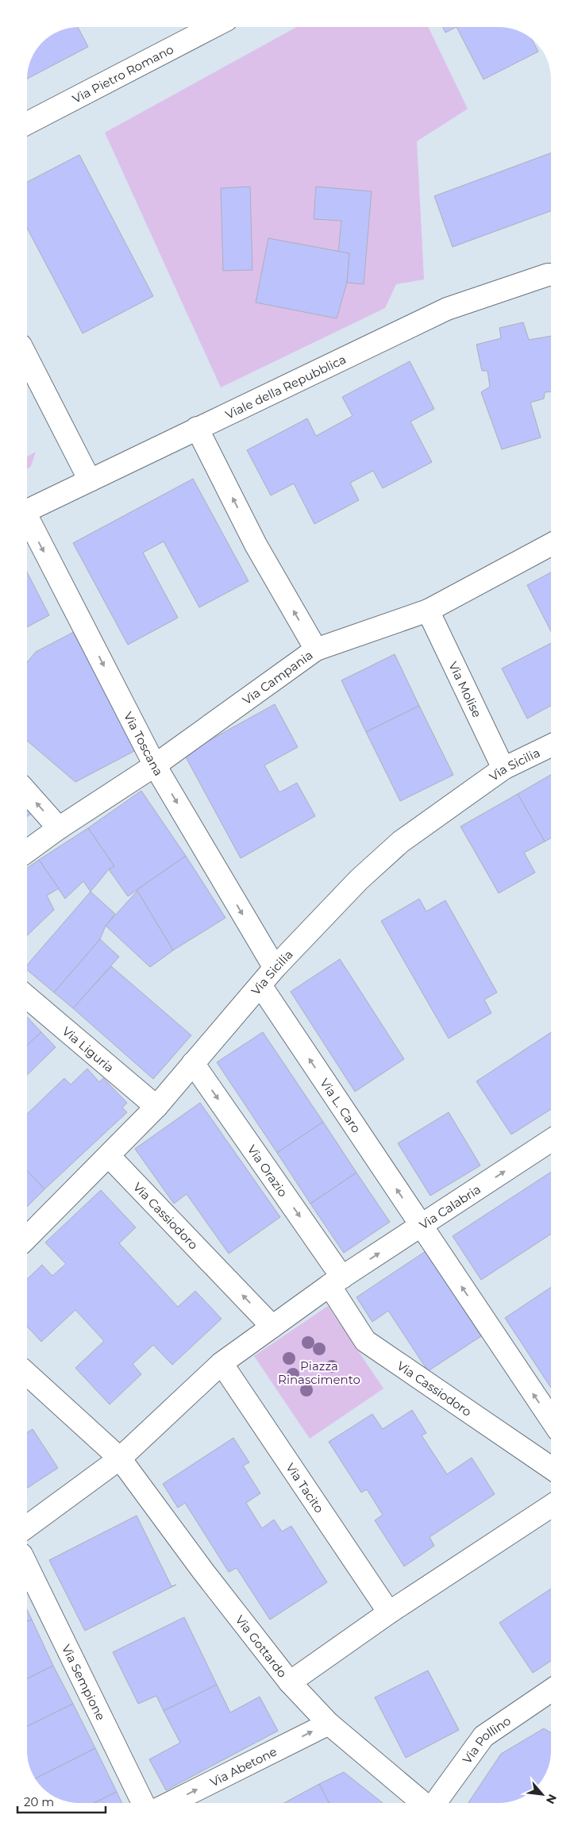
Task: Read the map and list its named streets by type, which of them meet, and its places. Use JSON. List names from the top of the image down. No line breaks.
{"streets":{"street":["Via Pietro Romano","Viale della Repubblica","Via Campania","Via Molise","Via Toscana","Via Sicilia","Via Liguria","Via L. Caro","Via Orazio","Via Calabria","Via Cassiodoro","Via Tacito","Via Gottardo","Via Sempione","Via Pollino","Via Abetone"]},"crossings":[["Via Campania","Via Molise"],["Via Campania","Via Toscana"],["Via Molise","Via Sicilia"],["Via Toscana","Via Sicilia"],["Via Sicilia","Via Liguria"],["Via Sicilia","Via L. Caro"],["Via Sicilia","Via Orazio"],["Via Sicilia","Via Cassiodoro"],["Via L. Caro","Via Calabria"],["Via Orazio","Via Calabria"],["Via Orazio","Via Cassiodoro"],["Via Calabria","Via Cassiodoro"],["Via Gottardo","Via Abetone"]],"one_way":["Via L. Caro","Via Orazio","Via Calabria","Via Cassiodoro","Via Abetone"],"parks":["Piazza Rinascimento"],"scale_bar":"20 m","north":"bottom right"}
